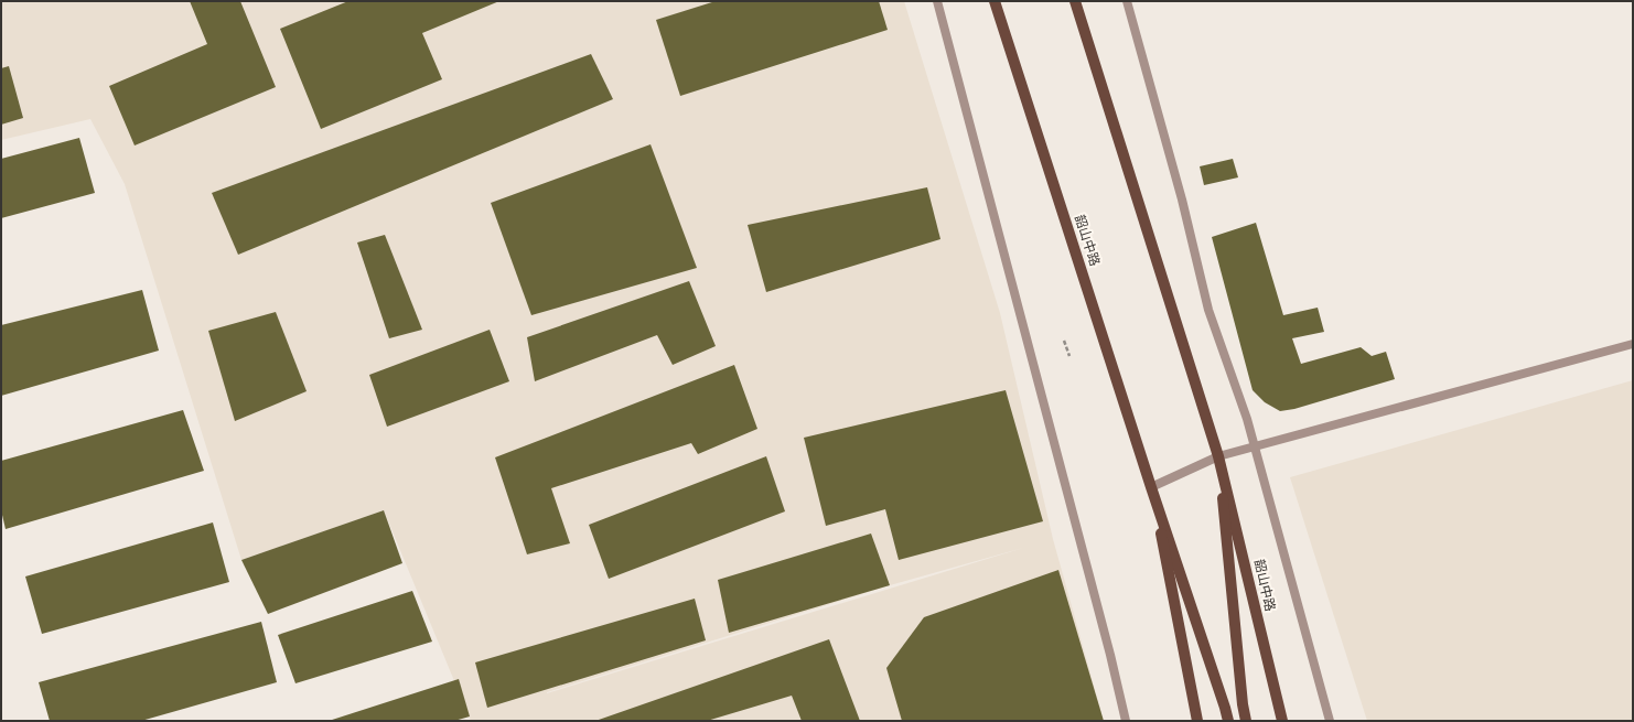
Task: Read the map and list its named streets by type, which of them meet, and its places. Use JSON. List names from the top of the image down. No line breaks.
{"streets":{"main road":["韶山中路"]}}
